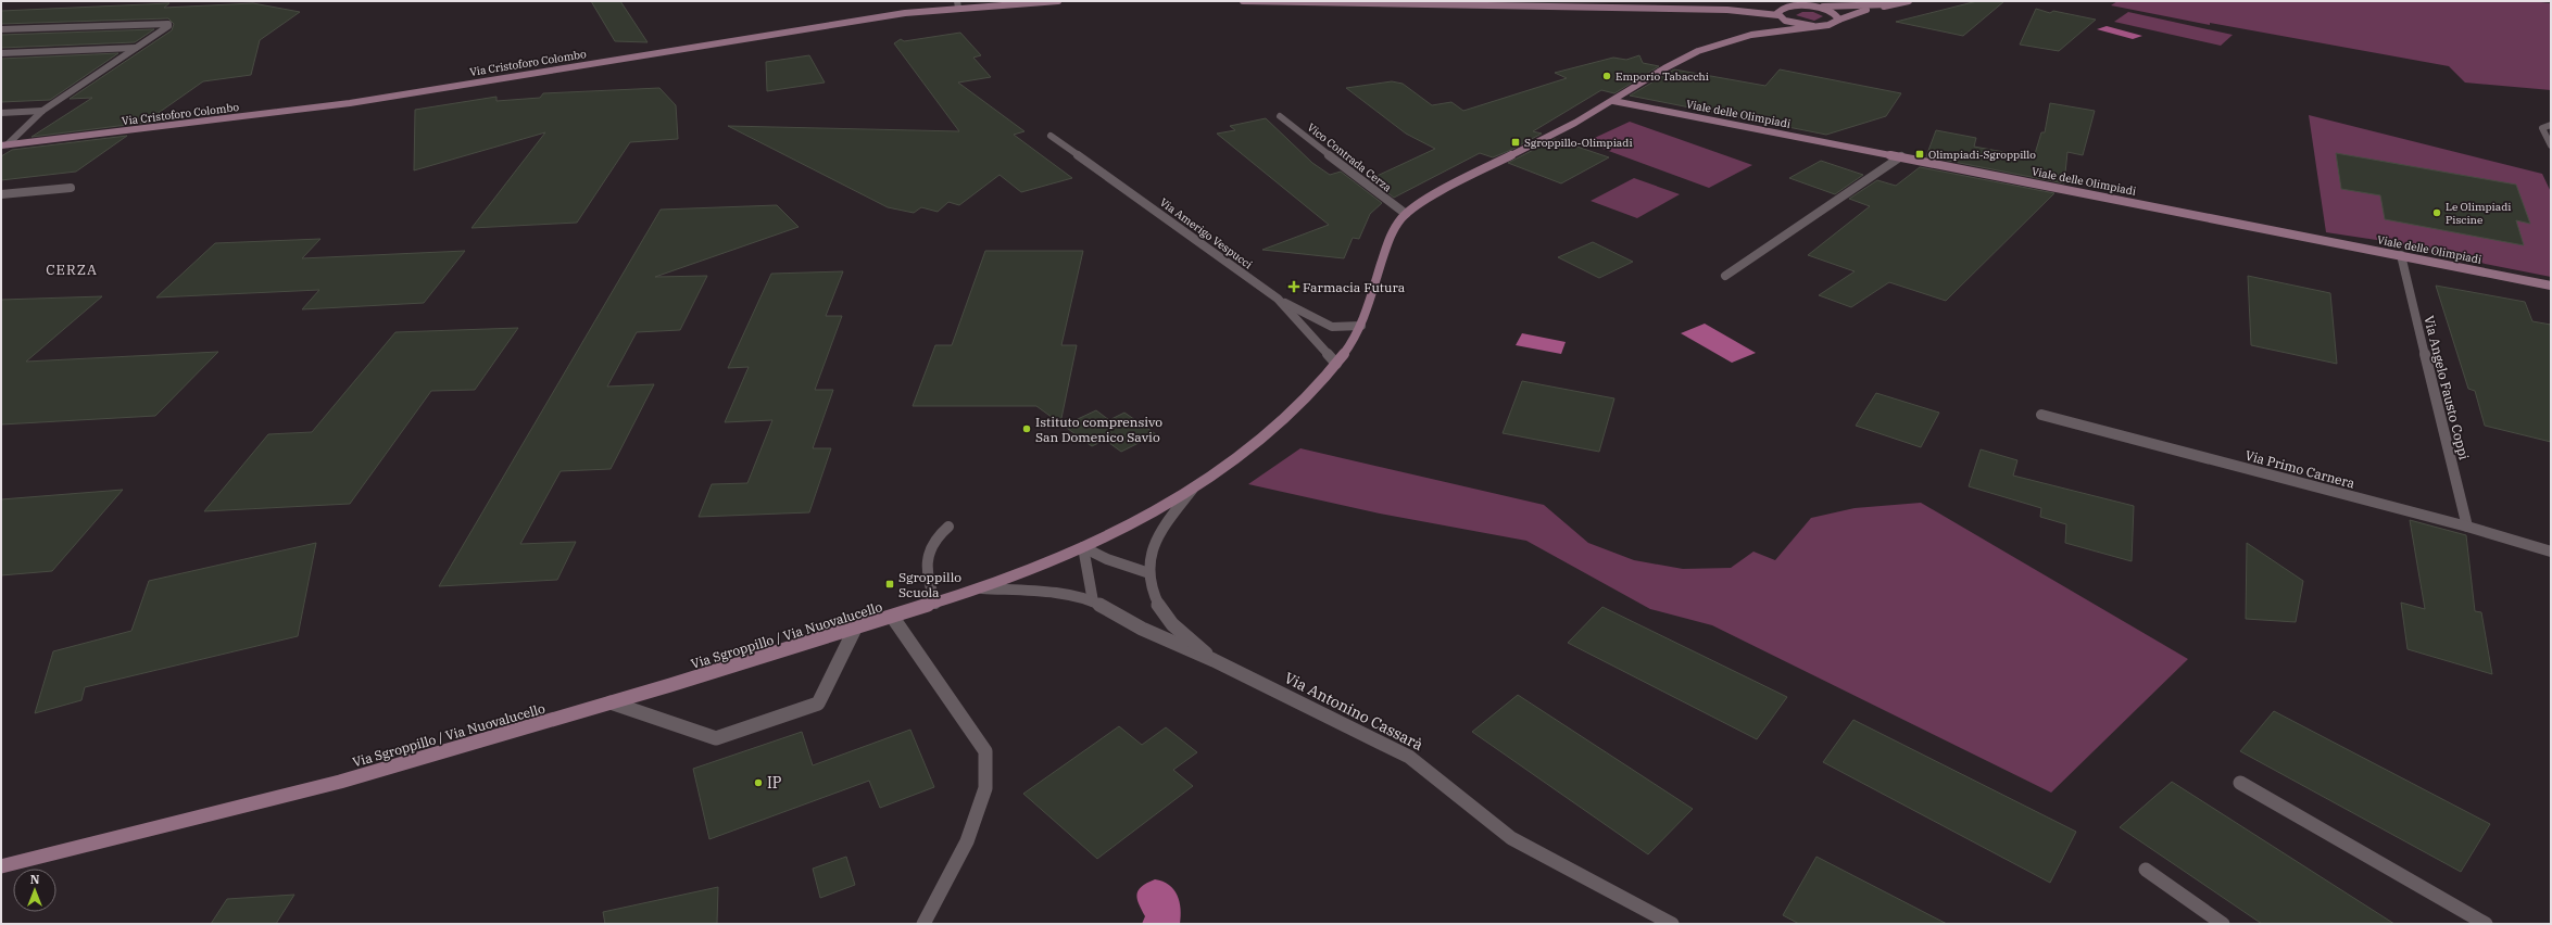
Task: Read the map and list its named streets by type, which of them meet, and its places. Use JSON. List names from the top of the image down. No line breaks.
{"streets":{"street":["Via Cristoforo Colombo","Viale delle Olimpiadi","Vico Contrada Cerza","Via Amerigo Vespucci","Via Angelo Fausto Coppi","Via Primo Carnera","Via Sgroppillo / Via Nuovalucello","Via Antonino Cassarà"]},"crossings":[["Viale delle Olimpiadi","Via Angelo Fausto Coppi"],["Viale delle Olimpiadi","Via Sgroppillo / Via Nuovalucello"],["Vico Contrada Cerza","Via Sgroppillo / Via Nuovalucello"],["Via Amerigo Vespucci","Via Sgroppillo / Via Nuovalucello"],["Via Angelo Fausto Coppi","Via Primo Carnera"]],"districts":["CERZA"],"places":{"other":["Emporio Tabacchi","Le Olimpiadi Piscine","Istituto comprensivo San Domenico Savio","IP"],"transit":["Sgroppillo-Olimpiadi","Olimpiadi-Sgroppillo","Sgroppillo Scuola"],"health":["Farmacia Futura"]},"north":"top"}
